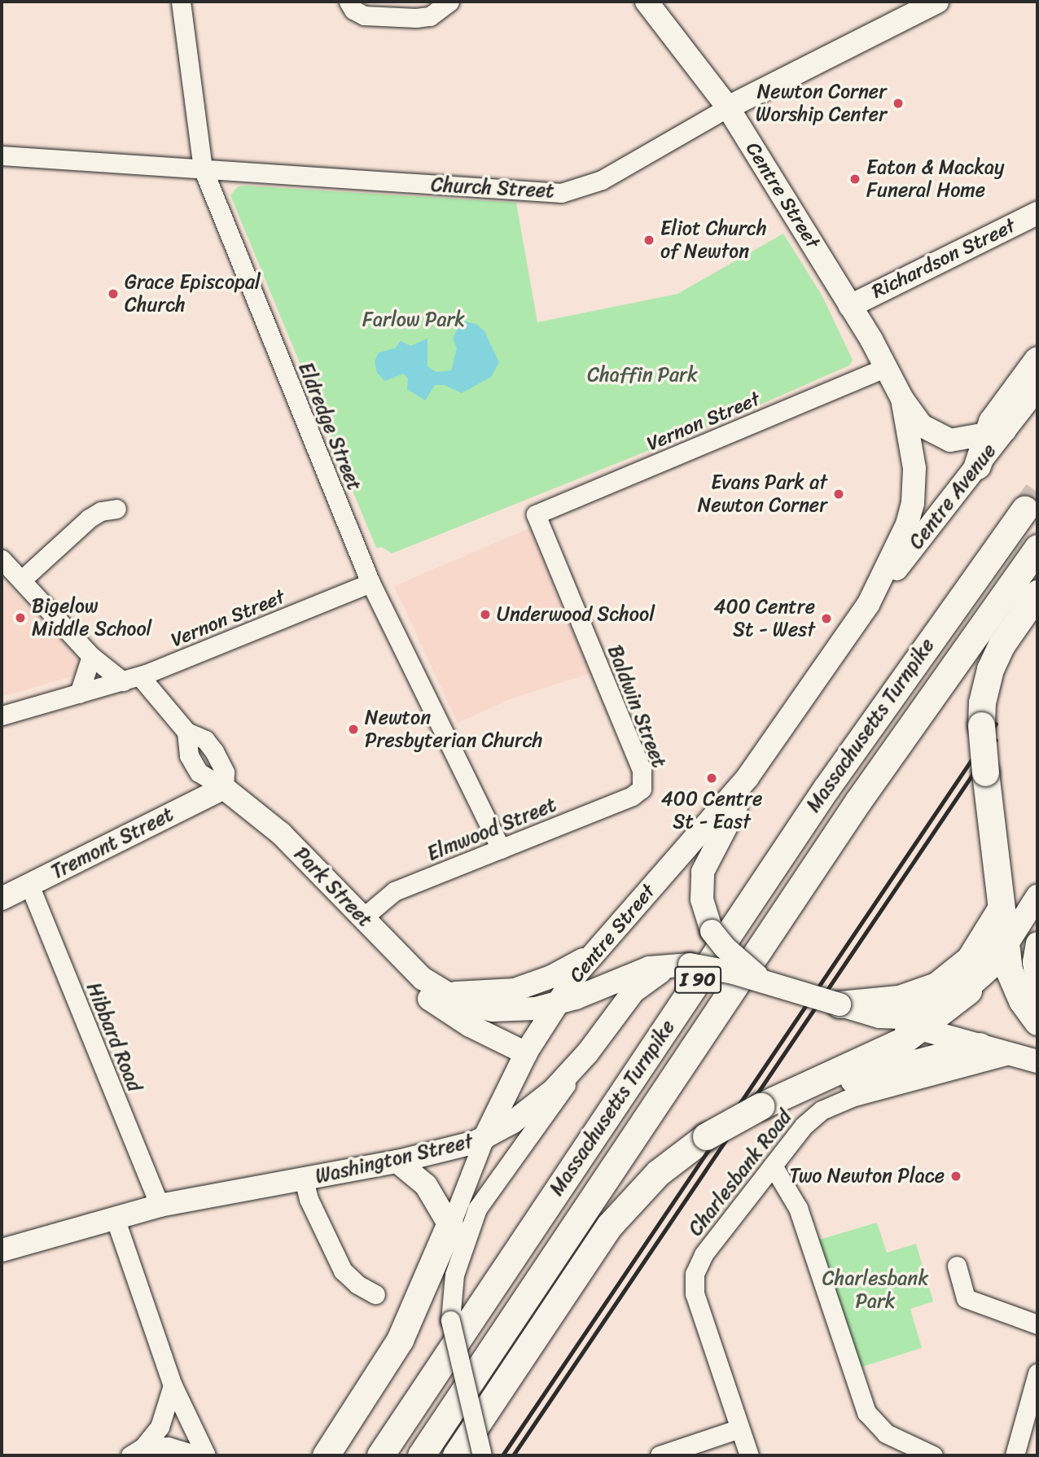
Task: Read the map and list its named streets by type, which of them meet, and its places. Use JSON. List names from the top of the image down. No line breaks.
{"streets":{"highway":["Massachusetts Turnpike","I 90"],"main road":["Church Street","Centre Street","Richardson Street","Centre Avenue","Tremont Street","Park Street","Washington Street"],"street":["Vernon Street","Eldredge Street","Baldwin Street","Elmwood Street","Hibbard Road","Charlesbank Road"]},"crossings":[["Church Street","Centre Street"],["Church Street","Eldredge Street"],["Centre Street","Richardson Street"],["Centre Street","Vernon Street"],["Centre Street","Centre Avenue"],["Centre Street","Park Street"],["Centre Street","Washington Street"],["Vernon Street","Eldredge Street"],["Vernon Street","Baldwin Street"],["Vernon Street","Park Street"],["Eldredge Street","Elmwood Street"],["Baldwin Street","Elmwood Street"],["Elmwood Street","Park Street"],["Tremont Street","Park Street"],["Tremont Street","Hibbard Road"],["Park Street","Washington Street"],["Hibbard Road","Washington Street"]],"parks":["Farlow Park","Chaffin Park","Charlesbank Park"],"places":["Newton Corner Worship Center","Eaton & Mackay Funeral Home","Eliot Church of Newton","Grace Episcopal Church","Evans Park at Newton Corner","Underwood School","Bigelow Middle School","400 Centre St - West","Newton Presbyterian Church","400 Centre St - East","Two Newton Place"]}
